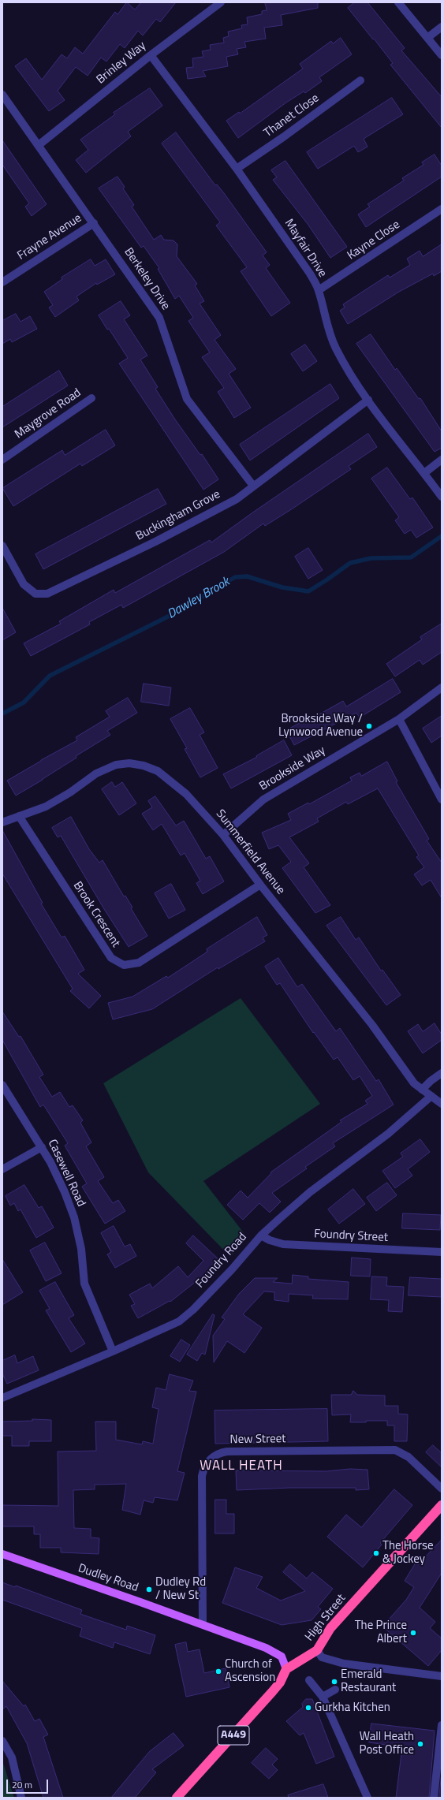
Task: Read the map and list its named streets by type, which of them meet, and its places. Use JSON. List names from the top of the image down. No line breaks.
{"streets":{"highway":["High Street","A449"],"main road":["Dudley Road"],"street":["Brinley Way","Thanet Close","Frayne Avenue","Kayne Close","Mayfair Drive","Berkeley Drive","Maygrove Road","Buckingham Grove","Brookside Way","Summerfield Avenue","Brook Crescent","Casewell Road","Foundry Street","Foundry Road","New Street"]},"crossings":[["Brinley Way","Mayfair Drive"],["Brinley Way","Berkeley Drive"],["Thanet Close","Mayfair Drive"],["Frayne Avenue","Berkeley Drive"],["Kayne Close","Mayfair Drive"],["Mayfair Drive","Buckingham Grove"],["Berkeley Drive","Buckingham Grove"],["Brookside Way","Summerfield Avenue"],["Summerfield Avenue","Brook Crescent"],["Casewell Road","Foundry Road"],["Foundry Street","Foundry Road"],["New Street","Dudley Road"],["Dudley Road","High Street"],["Dudley Road","A449"],["High Street","A449"]],"districts":["WALL HEATH"],"water":["Dawley Brook"],"places":["Brookside Way / Lynwood Avenue","The Horse & Jockey","Dudley Rd / New St","The Prince Albert","Church of Ascension","Emerald Restaurant","Gurkha Kitchen","Wall Heath Post Office"],"scale_bar":"20 m"}
